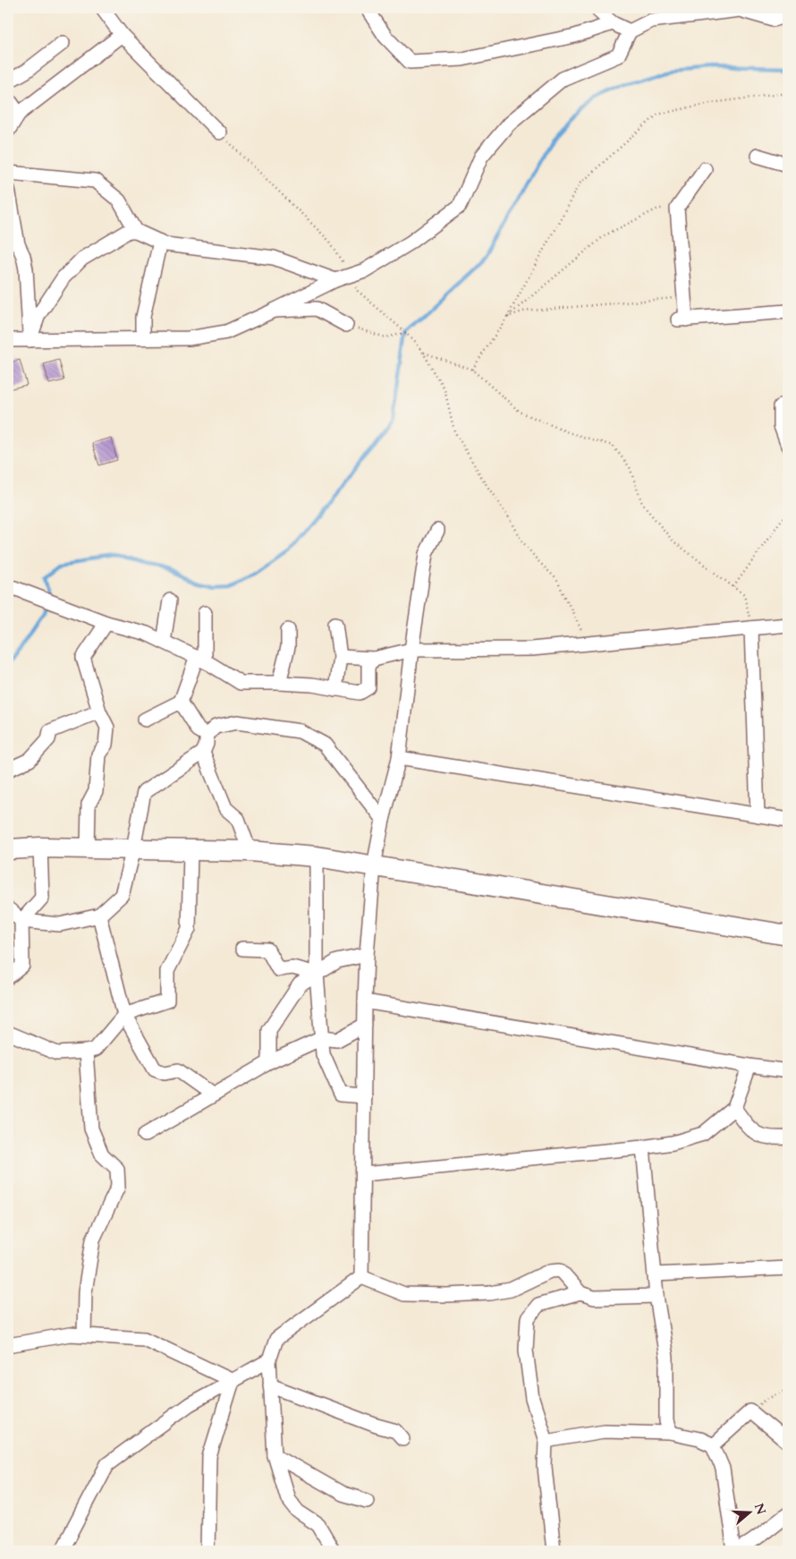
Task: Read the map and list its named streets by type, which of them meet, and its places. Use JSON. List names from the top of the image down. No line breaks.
{"north":"right"}
